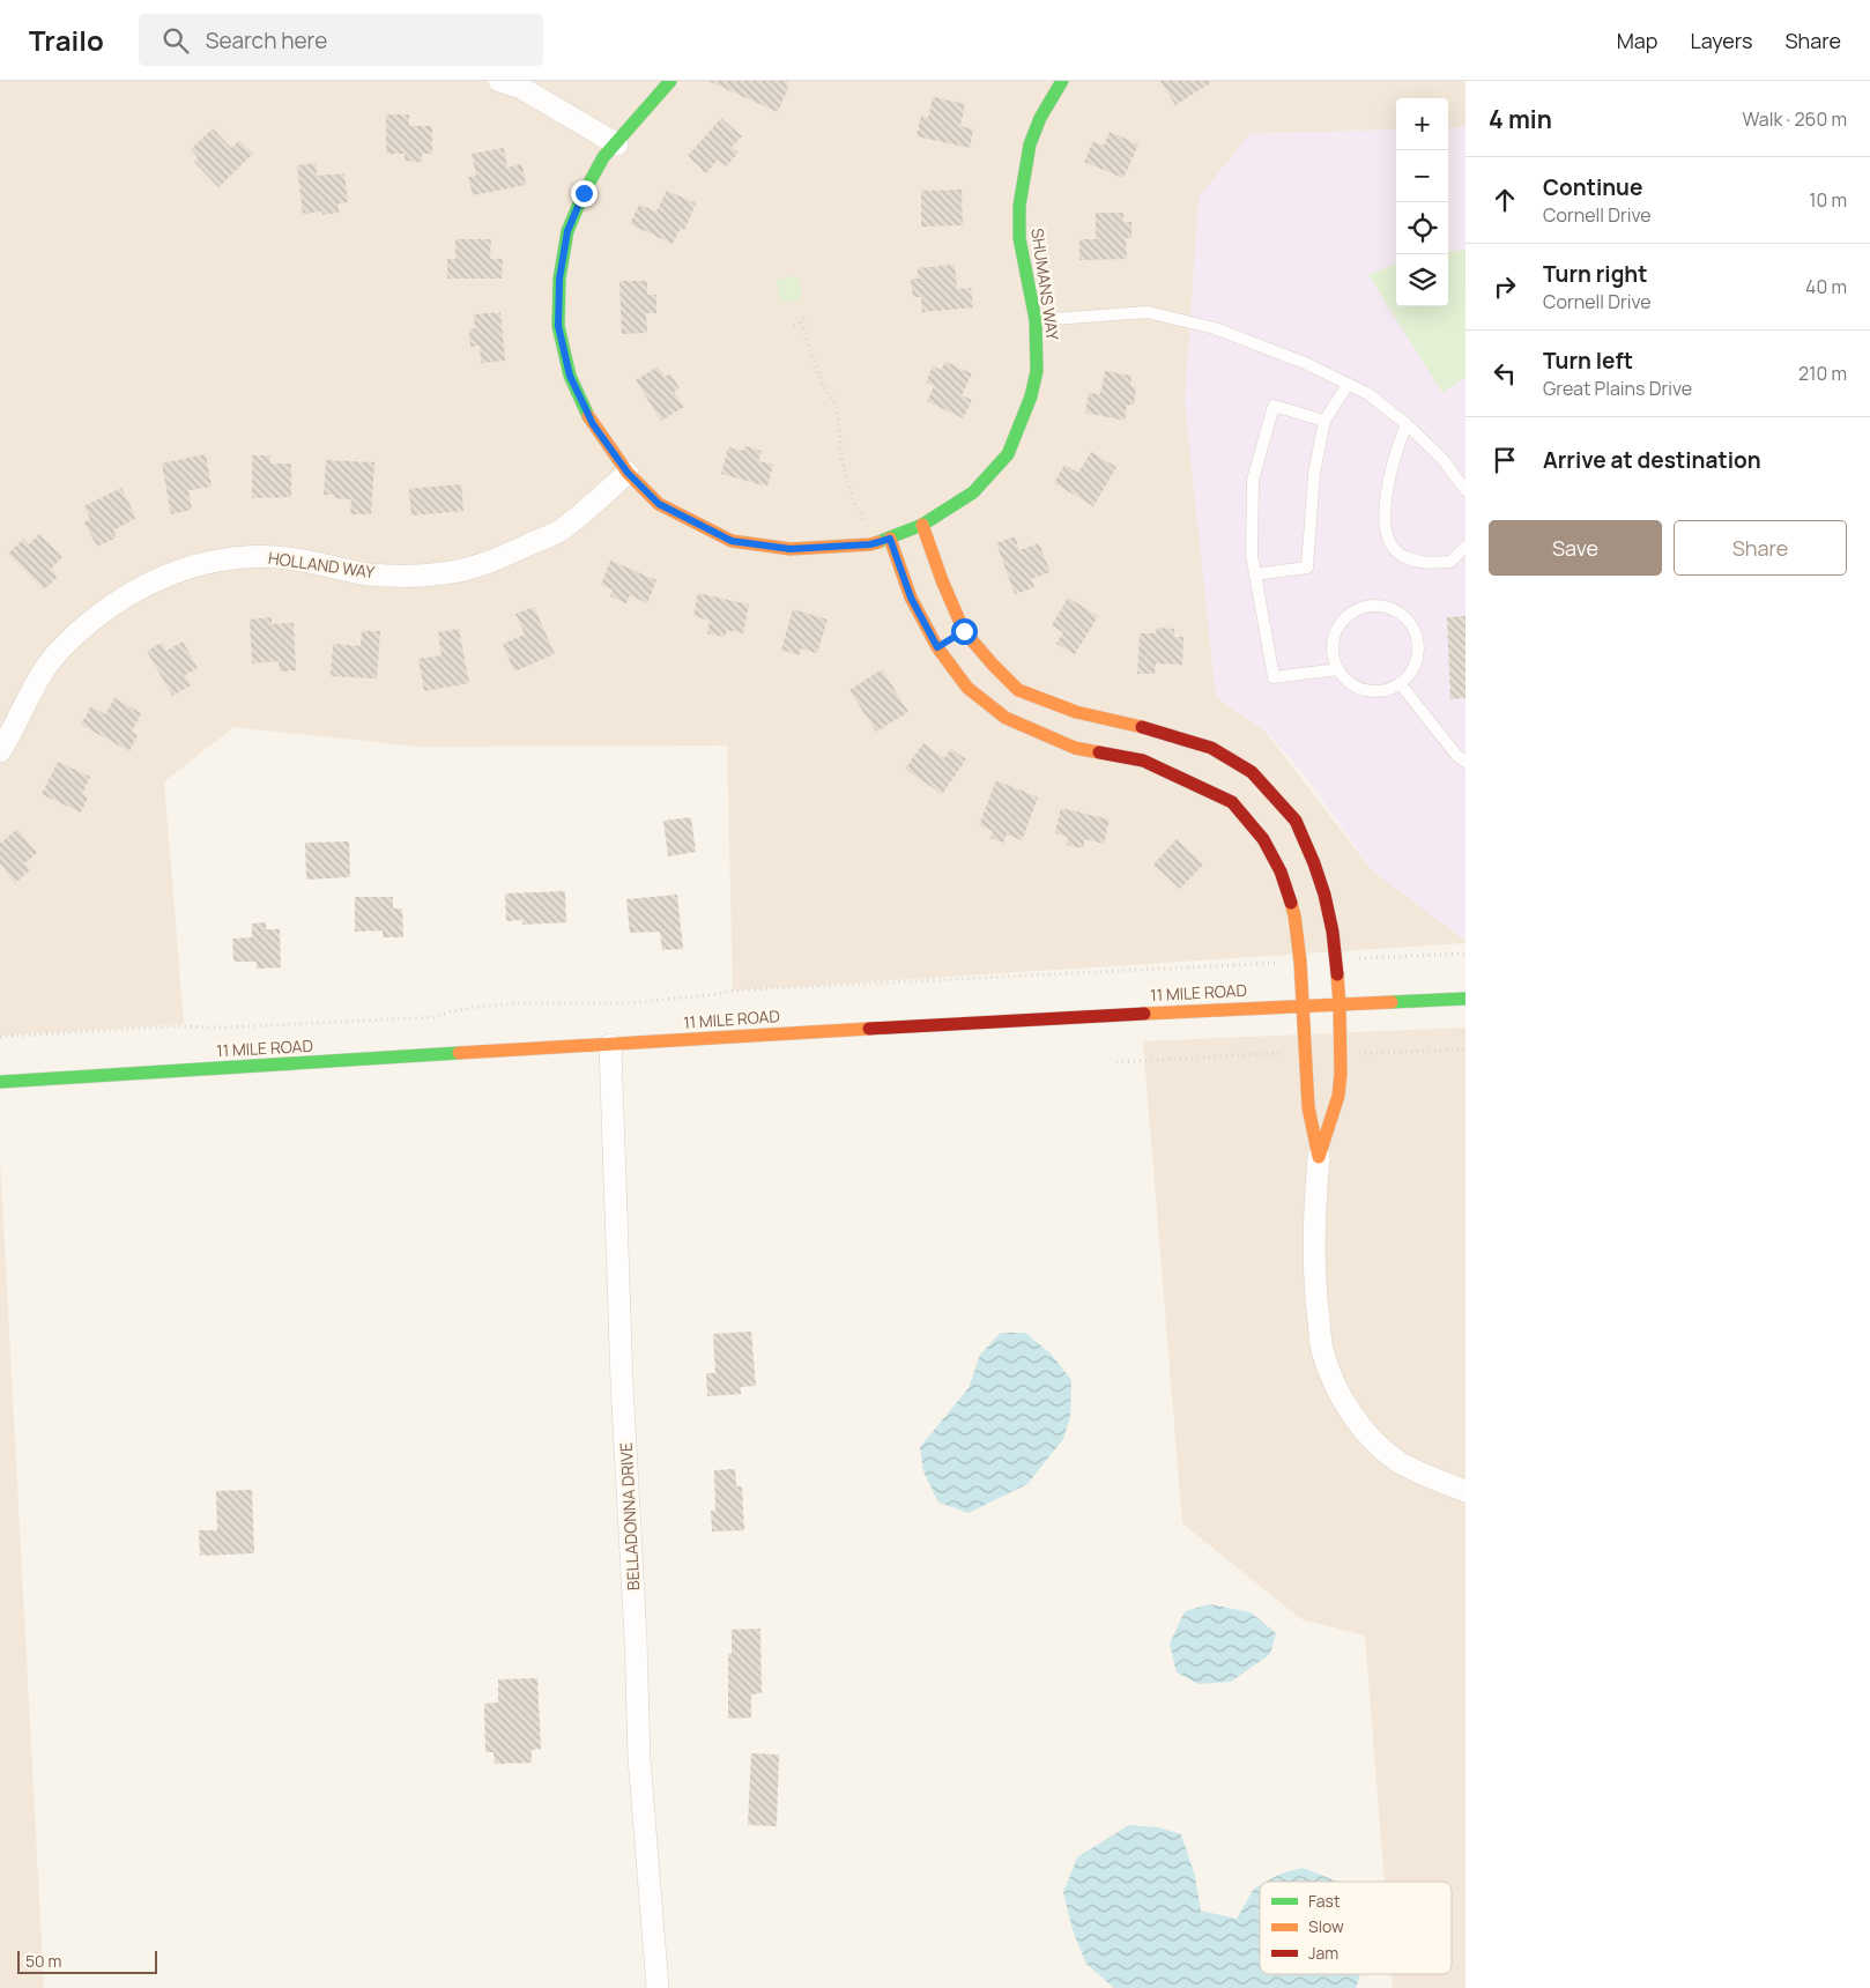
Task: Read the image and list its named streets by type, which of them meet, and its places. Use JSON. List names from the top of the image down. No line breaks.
{"streets":{"street":["SHUMANS WAY","HOLLAND WAY","11 MILE ROAD","BELLADONNA DRIVE"]},"crossings":[["SHUMANS WAY","HOLLAND WAY"],["11 MILE ROAD","BELLADONNA DRIVE"]],"legend":["Fast","Slow","Jam"],"scale_bar":"50 m","page":{"header":"Trailo","search":"Search here","nav":["Map","Layers","Share"],"heading":["4 min","Walk · 260 m"],"map_buttons":["+","−"],"list":[["Continue","Cornell Drive","10 m"],["Turn right","Cornell Drive","40 m"],["Turn left","Great Plains Drive","210 m"],"Arrive at destination"],"buttons":["Save","Share"],"scale":"50 m"}}
